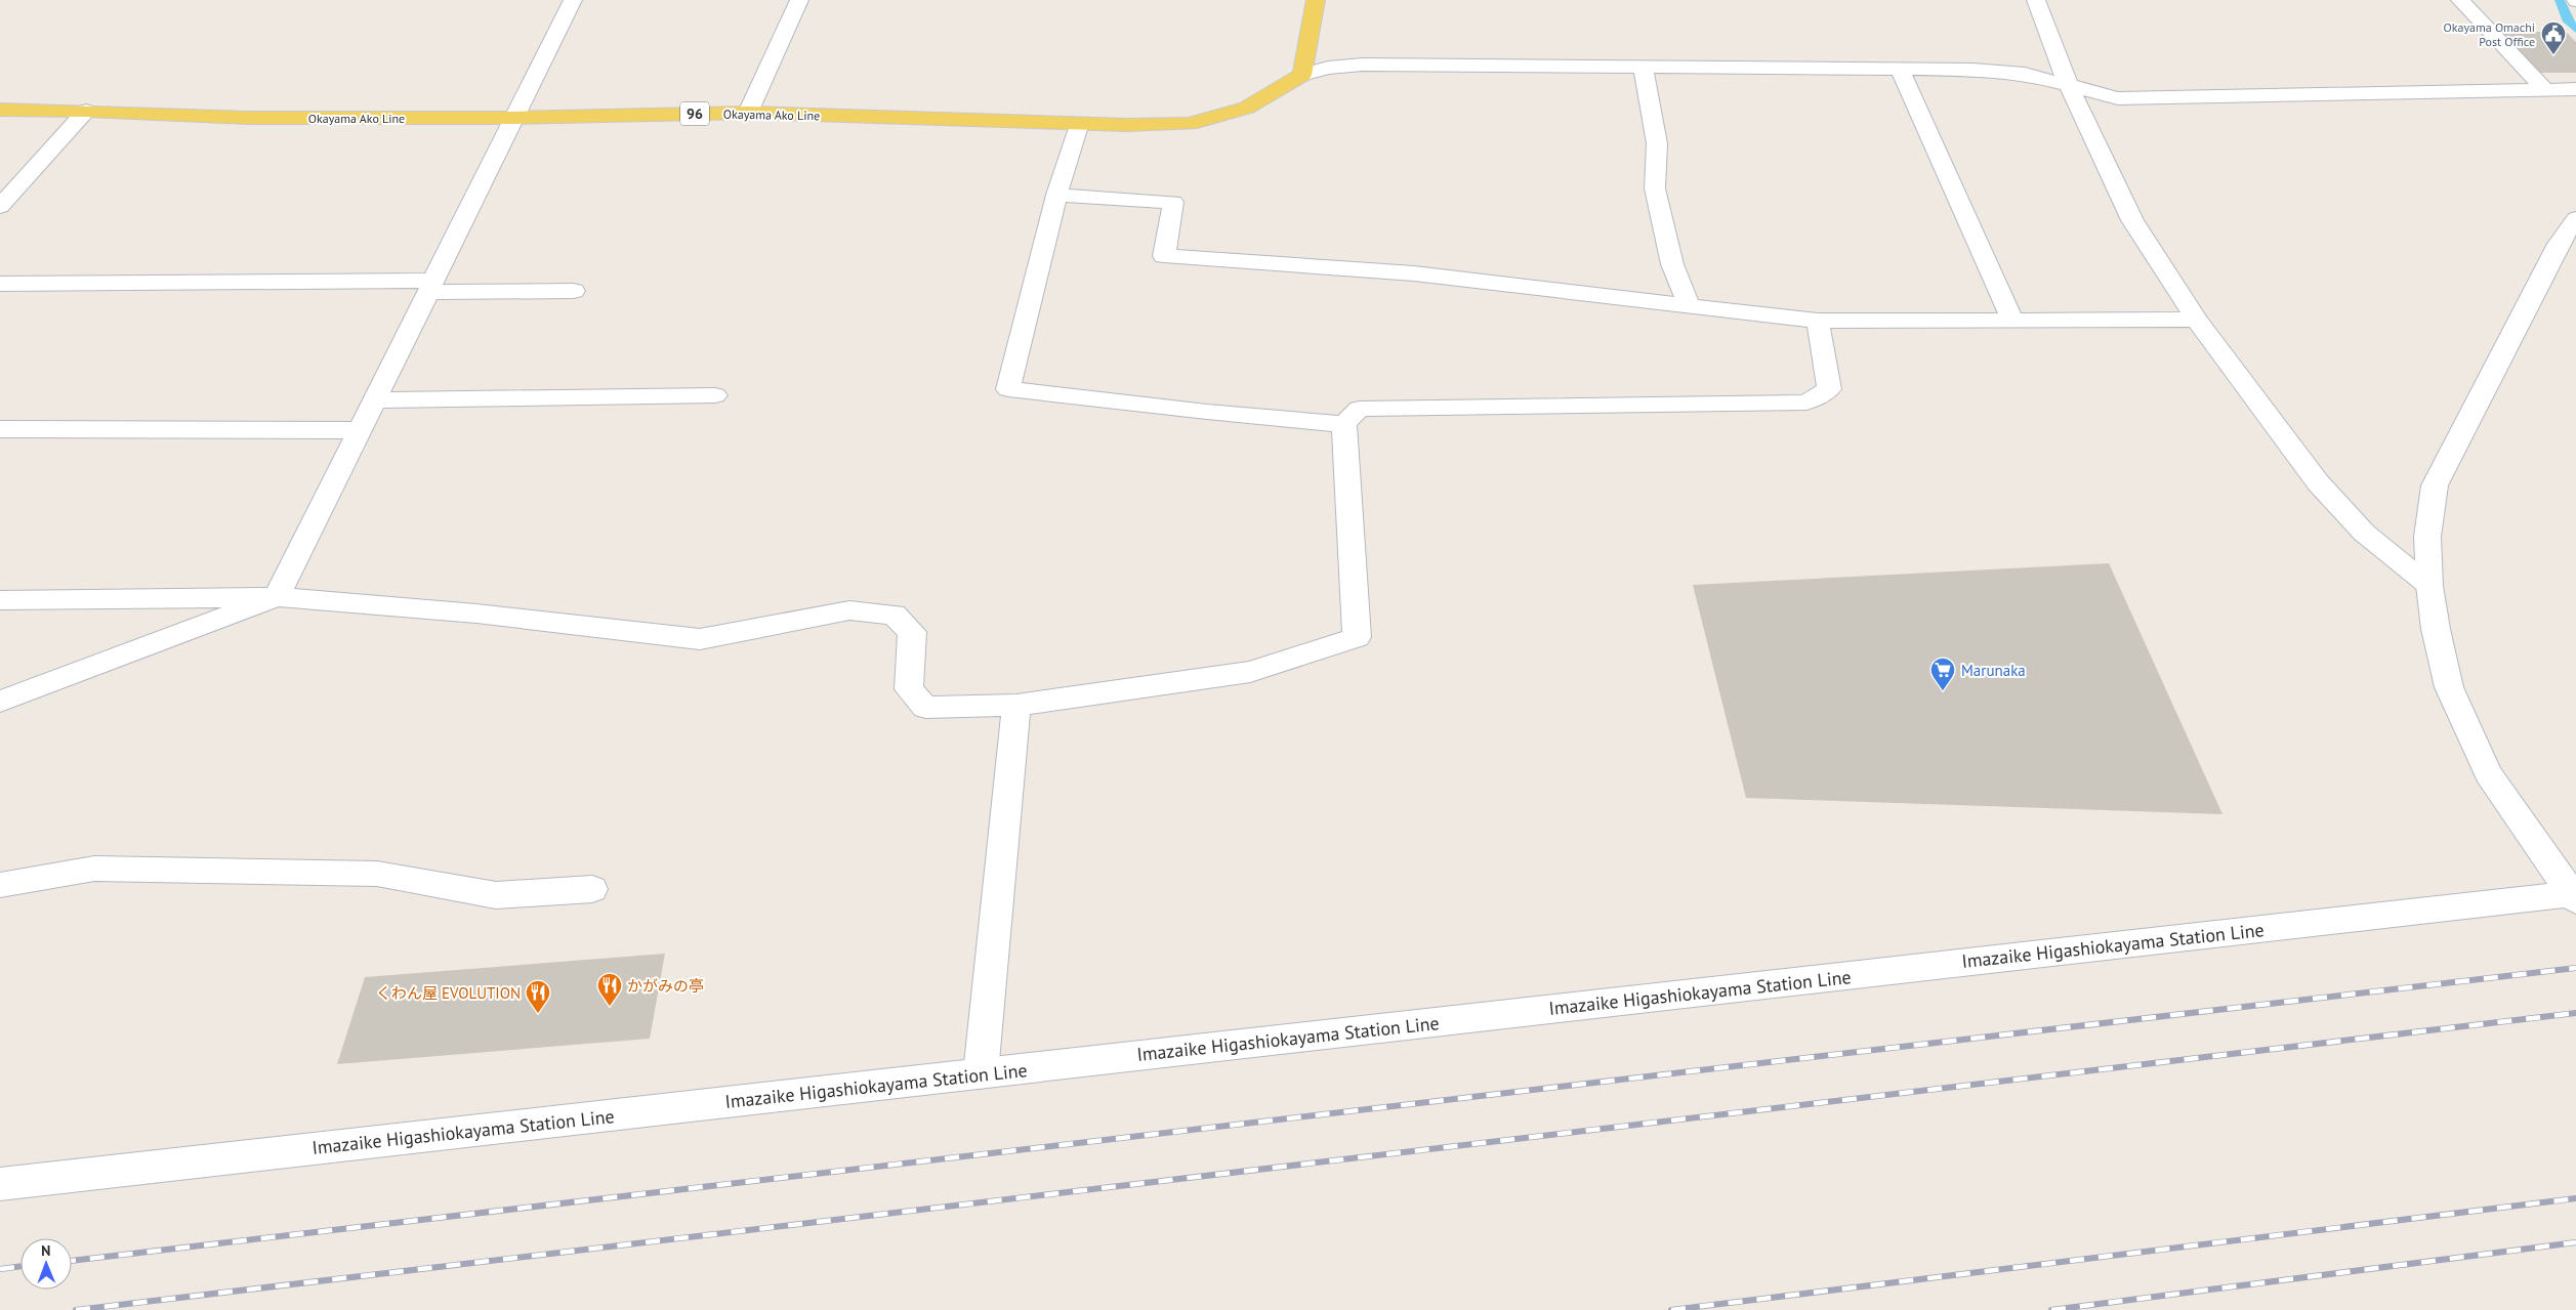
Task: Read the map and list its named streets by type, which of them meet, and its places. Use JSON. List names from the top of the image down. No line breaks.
{"streets":{"main road":["96","Okayama Ako Line"],"street":["Imazaike Higashiokayama Station Line"]},"places":{"public building":["Okayama Omachi Post Office"],"supermarket":["Marunaka"],"restaurant":["かがみの亭","くわん屋 EVOLUTION"]},"north":"top"}
